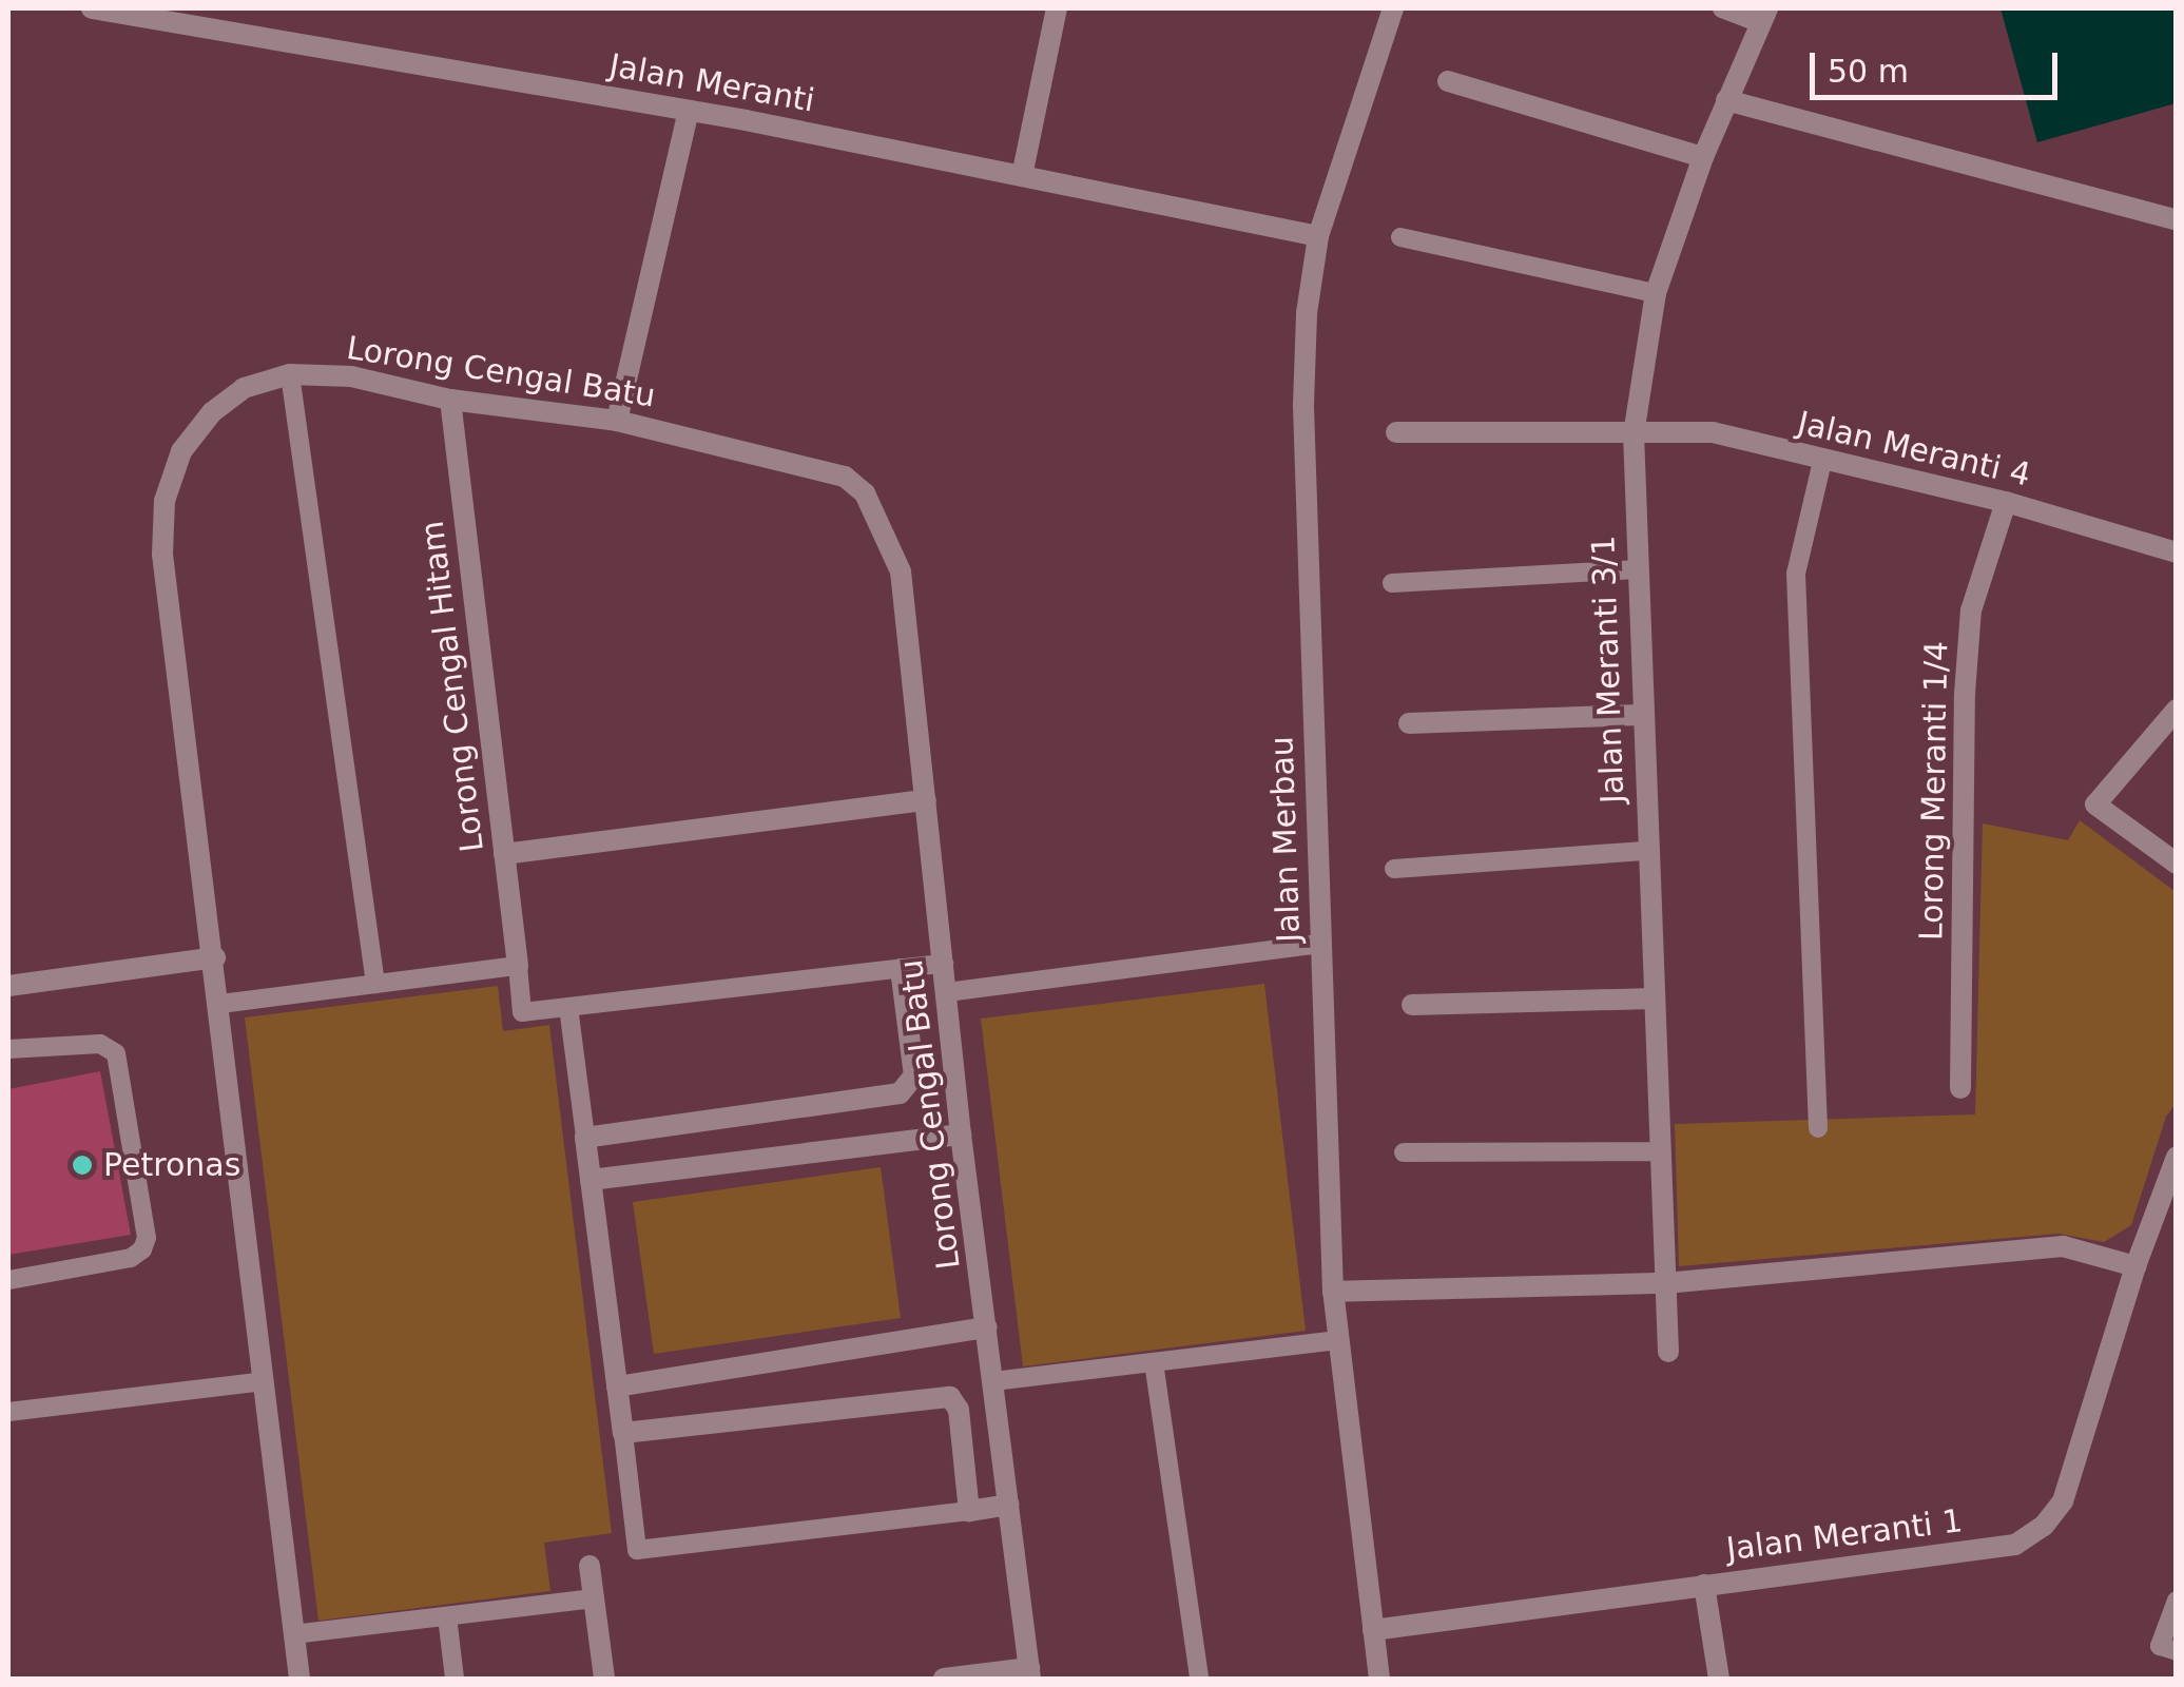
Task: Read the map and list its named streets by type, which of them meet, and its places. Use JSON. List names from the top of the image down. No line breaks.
{"streets":{"street":["Jalan Meranti","Lorong Cengal Batu","Jalan Meranti 4","Jalan Meranti 3/1","Lorong Cengal Hitam","Lorong Meranti 1/4","Jalan Merbau","Jalan Meranti 1"]},"crossings":[["Jalan Meranti","Jalan Merbau"],["Lorong Cengal Batu","Lorong Cengal Hitam"],["Jalan Meranti 4","Jalan Meranti 3/1"],["Jalan Meranti 4","Lorong Meranti 1/4"],["Jalan Merbau","Jalan Meranti 1"]],"places":["Petronas"],"scale_bar":"50 m"}
